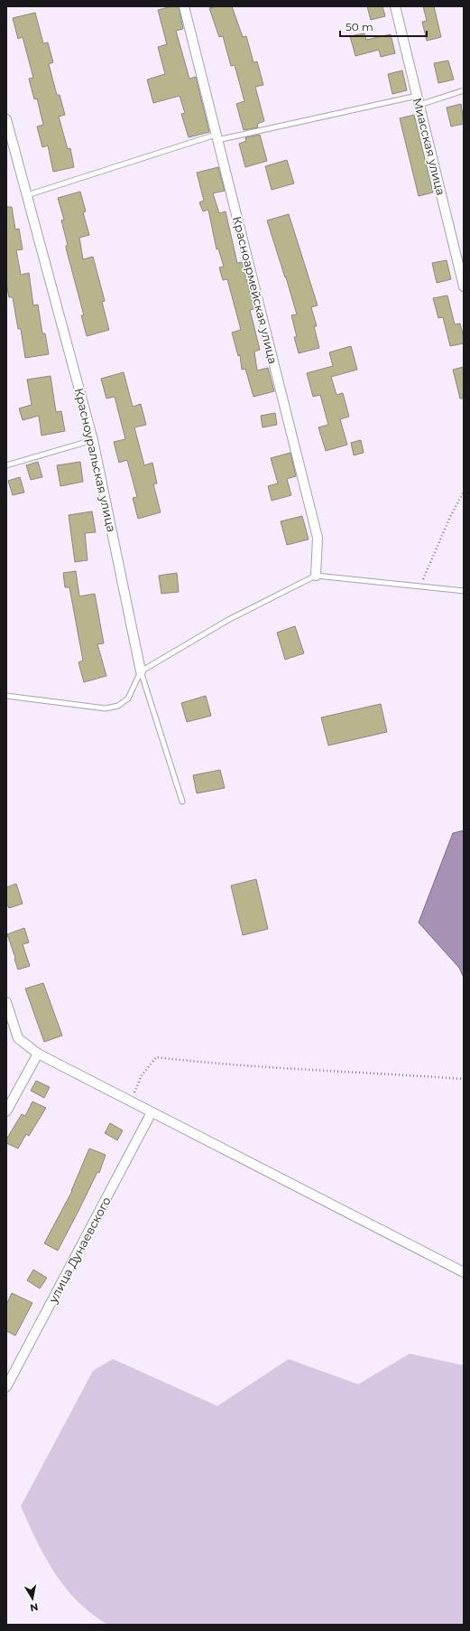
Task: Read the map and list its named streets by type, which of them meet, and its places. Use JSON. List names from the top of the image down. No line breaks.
{"streets":{"street":["Миасская улица","Красноармейская улица","Красноуральская улица","улица Дунаевского"]},"scale_bar":"50 m","north":"bottom"}
